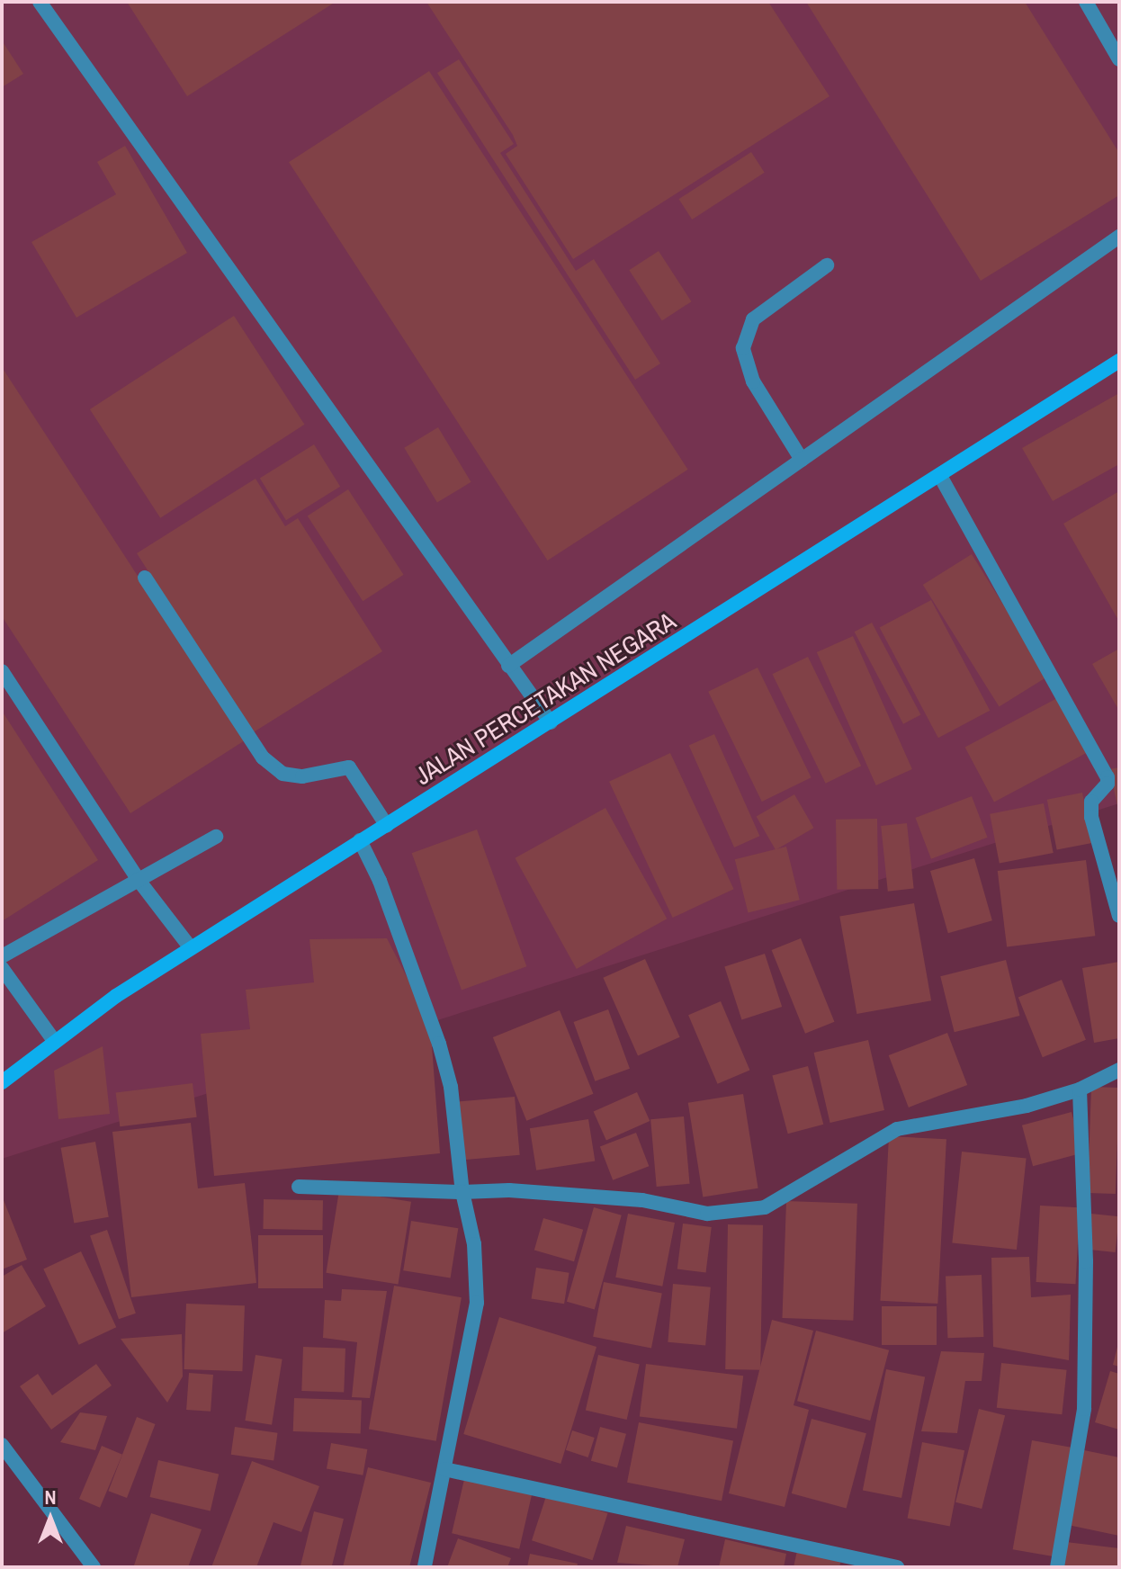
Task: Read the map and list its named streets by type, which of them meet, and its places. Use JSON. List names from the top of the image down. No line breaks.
{"streets":{"main road":["JALAN PERCETAKAN NEGARA"]},"north":"top"}
